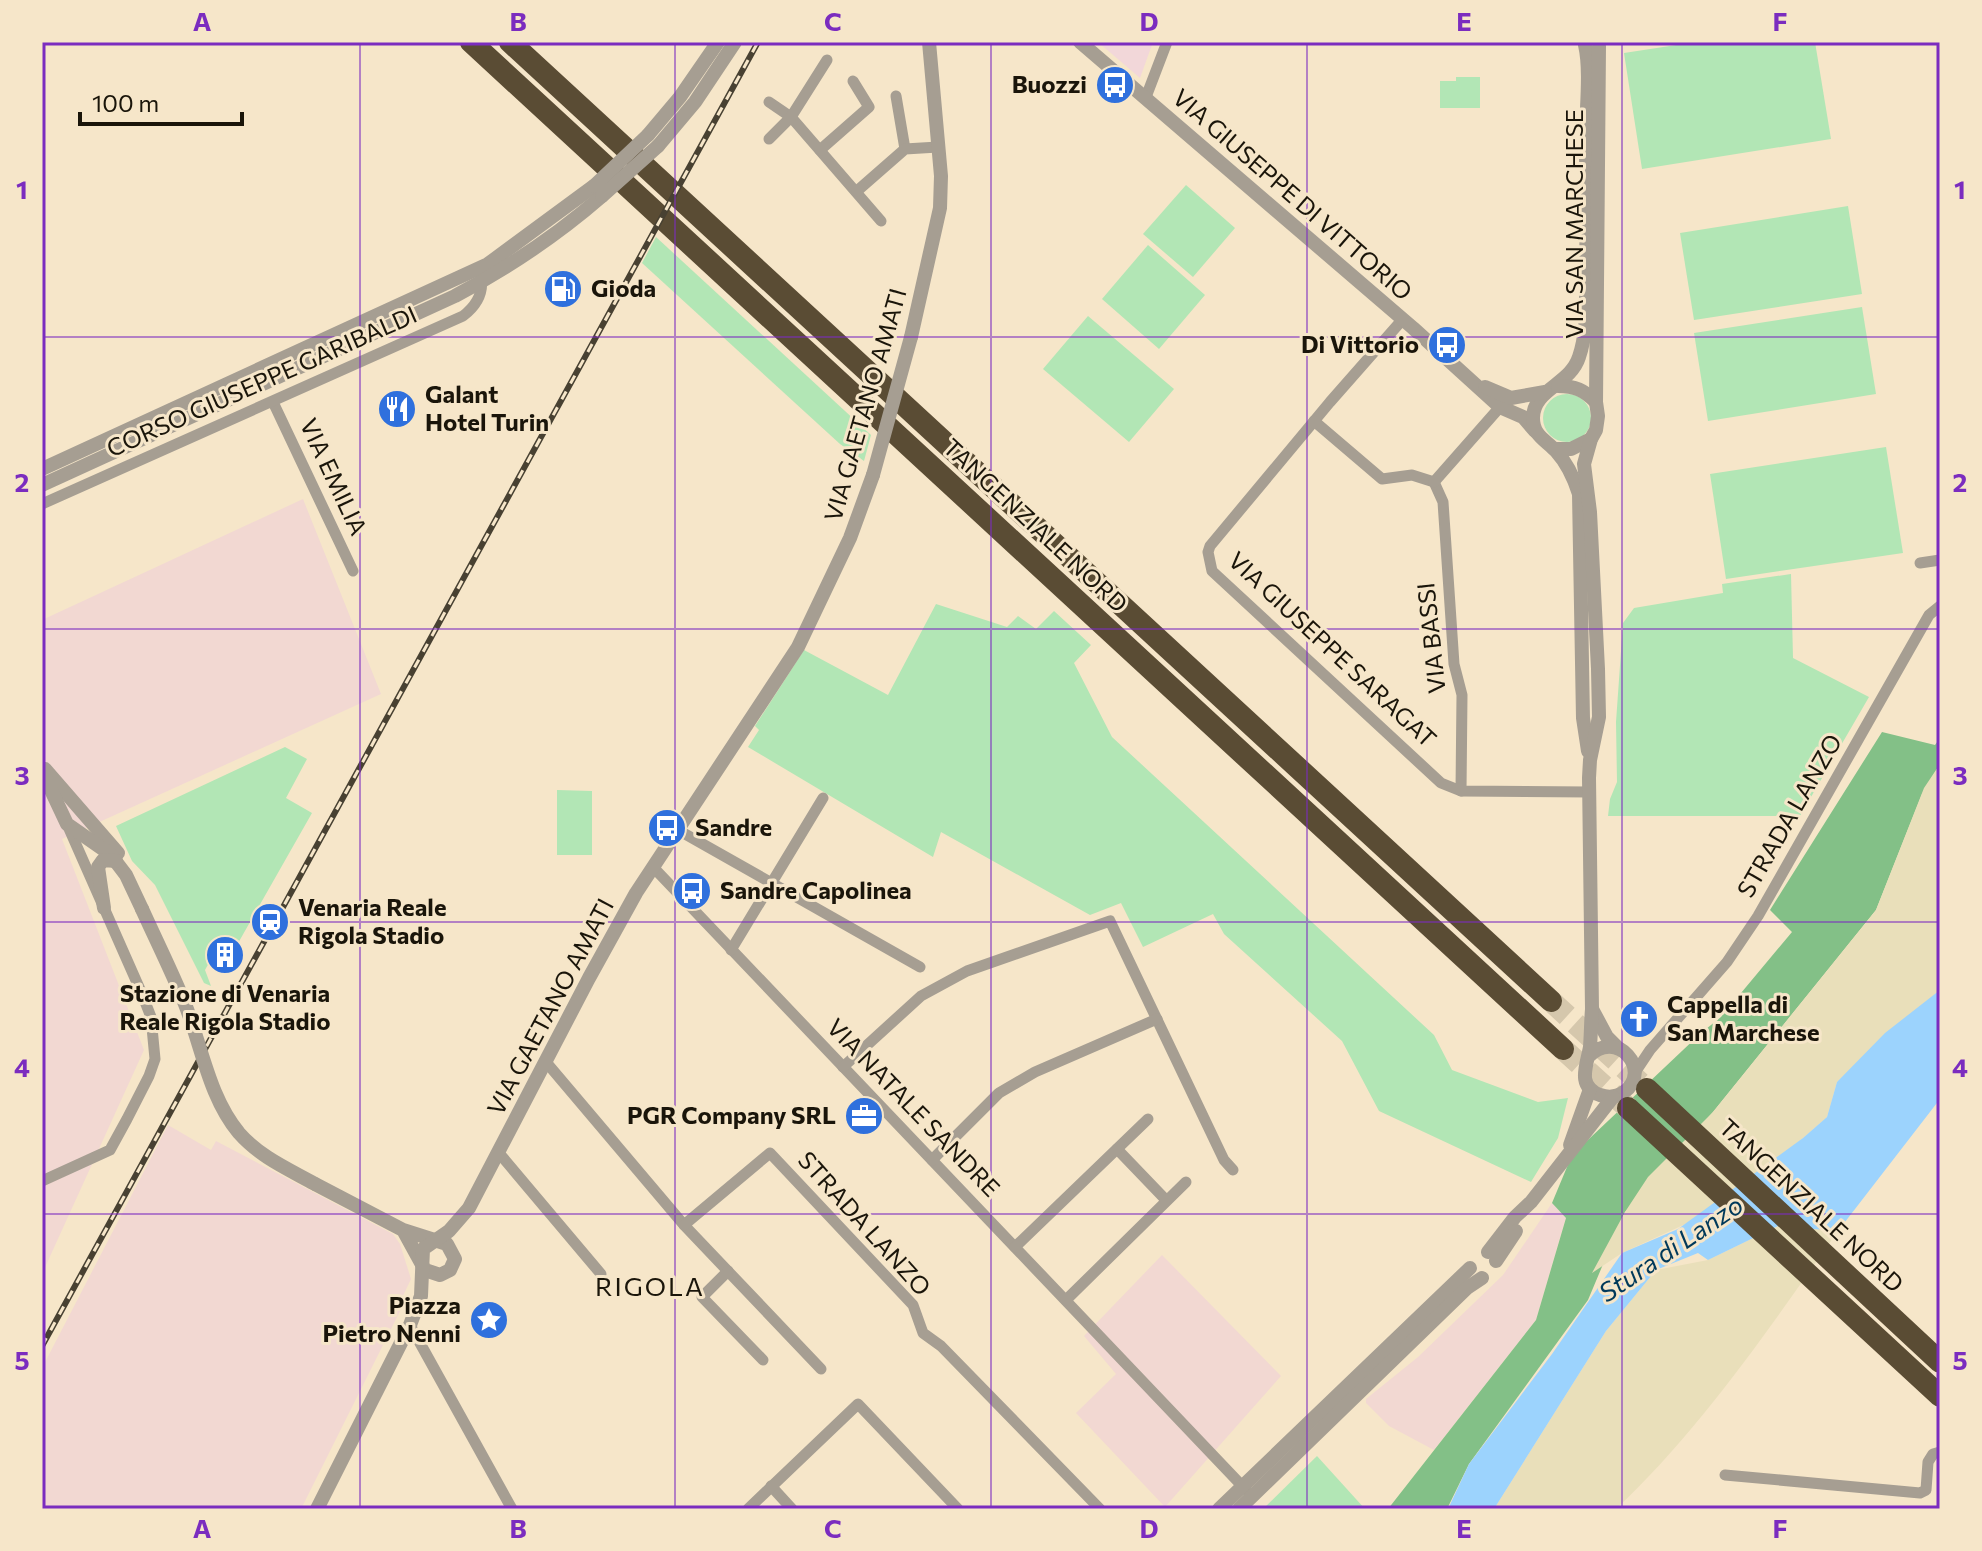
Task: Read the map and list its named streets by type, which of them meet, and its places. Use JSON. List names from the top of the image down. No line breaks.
{"streets":{"highway":["TANGENZIALE NORD"],"street":["VIA GIUSEPPE DI VITTORIO","VIA SAN MARCHESE","CORSO GIUSEPPE GARIBALDI","VIA GAETANO AMATI","VIA EMILIA","VIA BASSI","VIA GIUSEPPE SARAGAT","STRADA LANZO","VIA NATALE SANDRE"]},"crossings":[["VIA GIUSEPPE DI VITTORIO","VIA SAN MARCHESE"],["VIA GIUSEPPE DI VITTORIO","VIA GIUSEPPE SARAGAT"],["CORSO GIUSEPPE GARIBALDI","VIA EMILIA"],["VIA GAETANO AMATI","VIA NATALE SANDRE"],["TANGENZIALE NORD","STRADA LANZO"],["VIA BASSI","VIA GIUSEPPE SARAGAT"]],"districts":["RIGOLA"],"water":["Stura di Lanzo"],"places":{"bus stop":["Buozzi","Di Vittorio","Sandre","Sandre Capolinea"],"fuel station":["Gioda"],"restaurant":["Galant Hotel Turin"],"station":["Venaria Reale Rigola Stadio"],"building":["Stazione di Venaria Reale Rigola Stadio"],"church":["Cappella di San Marchese"],"office":["PGR Company SRL"],"place":["Piazza Pietro Nenni"]},"scale_bar":"100 m","grid":{"columns":["A","B","C","D","E","F"],"rows":["1","2","3","4","5"]}}
